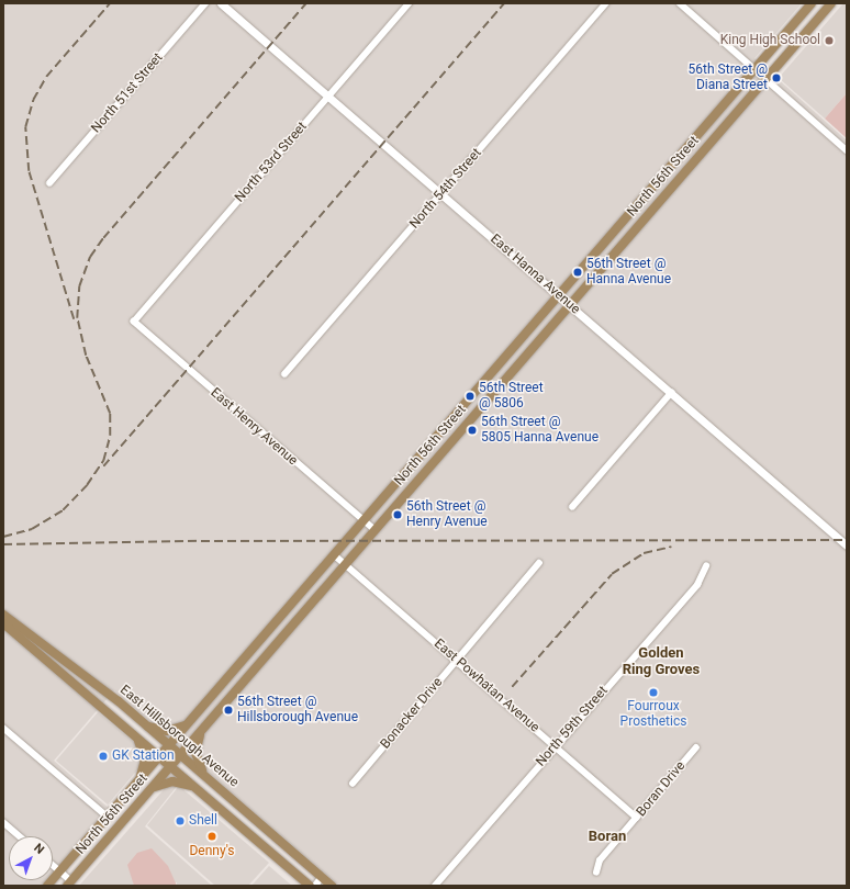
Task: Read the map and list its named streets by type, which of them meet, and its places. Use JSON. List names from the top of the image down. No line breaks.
{"streets":{"main road":["North 56th Street","East Hillsborough Avenue"],"street":["North 51st Street","North 53rd Street","North 54th Street","East Hanna Avenue","East Henry Avenue","East Powhatan Avenue","Bonacker Drive","North 59th Street","Boran Drive"]},"crossings":[["North 53rd Street","East Hanna Avenue"],["North 53rd Street","East Henry Avenue"],["North 56th Street","East Hanna Avenue"],["North 56th Street","East Henry Avenue"],["North 56th Street","East Powhatan Avenue"],["North 56th Street","East Hillsborough Avenue"],["North 54th Street","East Hanna Avenue"],["East Powhatan Avenue","Bonacker Drive"],["East Powhatan Avenue","North 59th Street"],["East Powhatan Avenue","Boran Drive"]],"districts":["Golden Ring Groves","Boran"],"places":["King High School","56th Street @ Diana Street","56th Street @ Hanna Avenue","56th Street @ 5806","56th Street @ 5805 Hanna Avenue","56th Street @ Henry Avenue","Fourroux Prosthetics","56th Street @ Hillsborough Avenue","GK Station","Shell","Denny's"],"north":"top right"}
